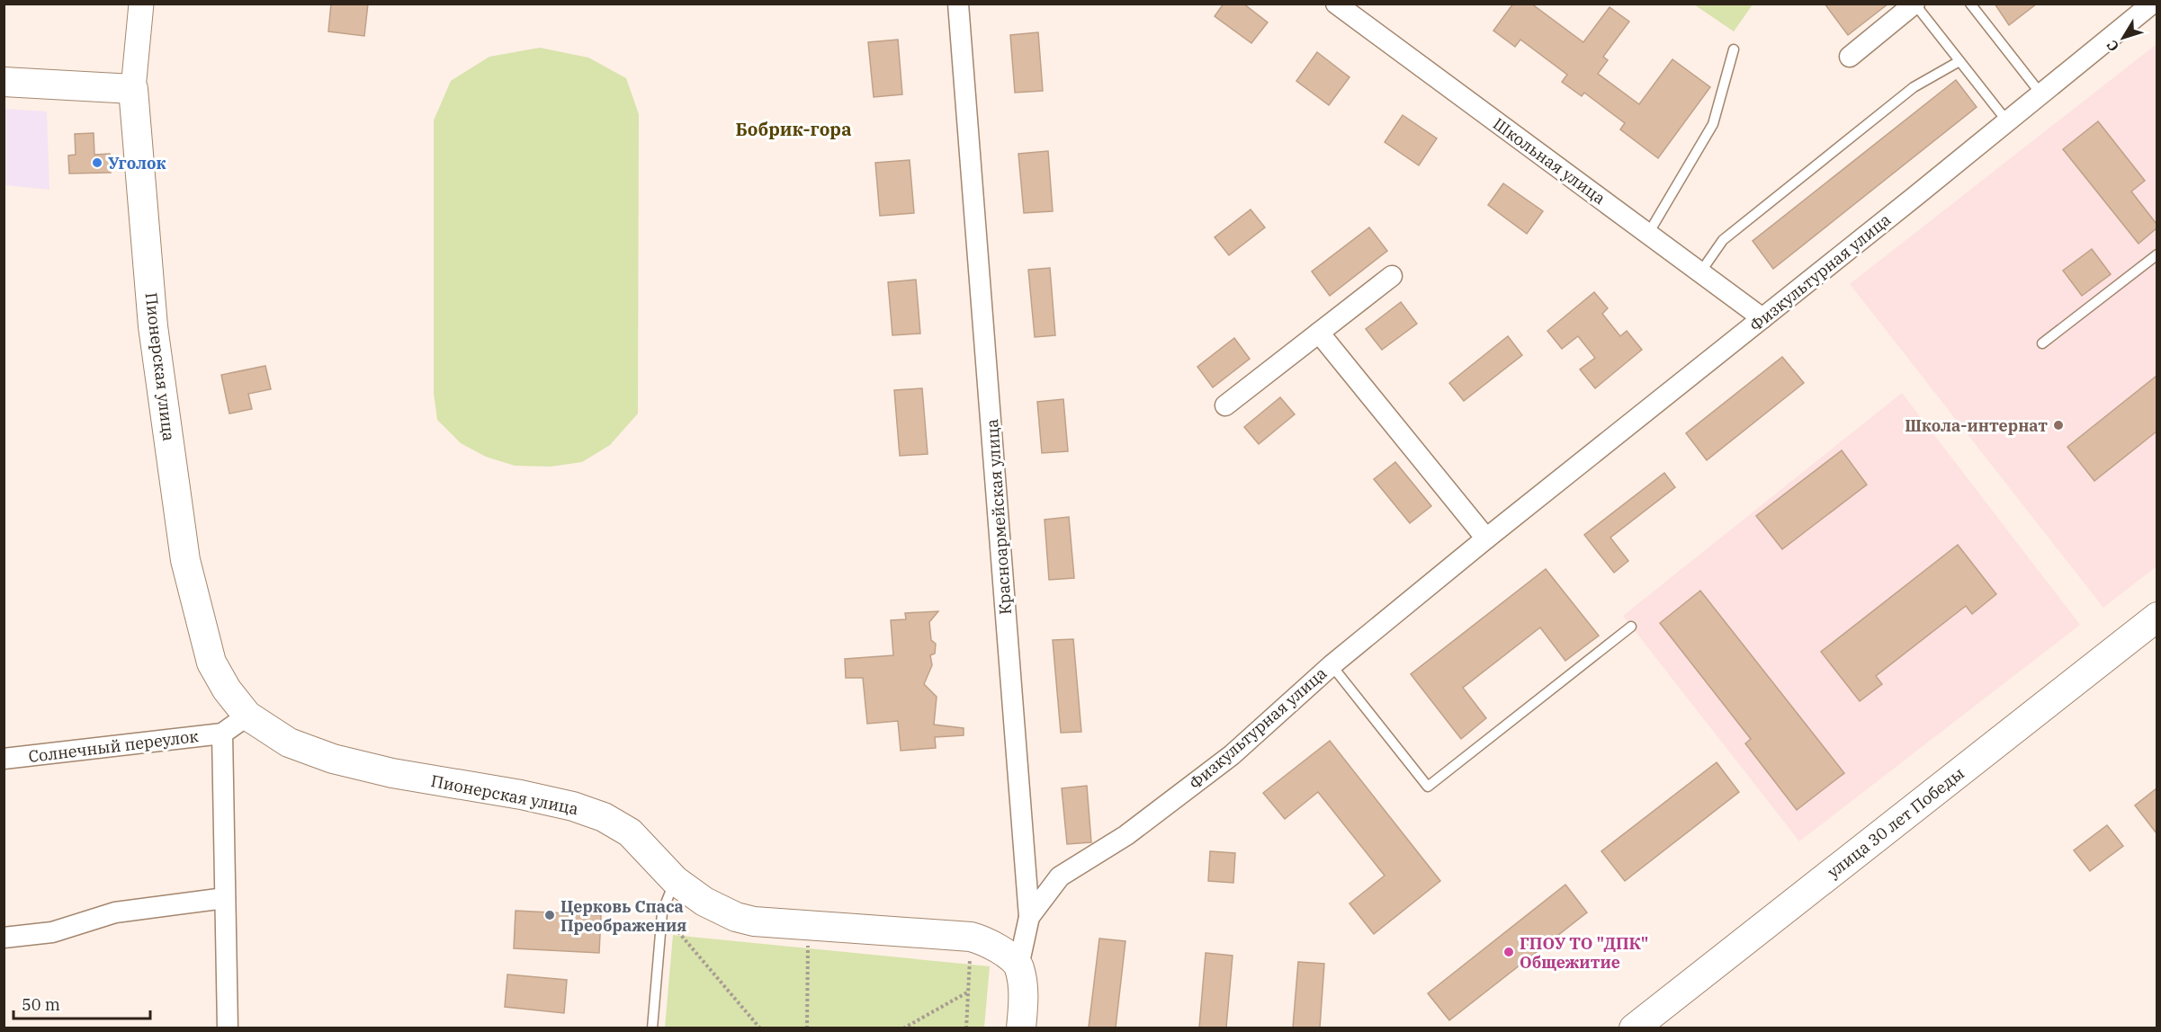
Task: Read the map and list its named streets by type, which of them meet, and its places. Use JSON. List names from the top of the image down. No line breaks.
{"streets":{"main road":["Пионерская улица","Красноармейская улица","улица 30 лет Победы"],"street":["Школьная улица","Физкультурная улица","Солнечный переулок"]},"crossings":[["Школьная улица","Физкультурная улица"],["Физкультурная улица","Красноармейская улица"],["Пионерская улица","Красноармейская улица"]],"districts":["Бобрик-гора"],"places":["Уголок","Школа-интернат","Церковь Спаса Преображения","ГПОУ ТО \"ДПК\" Общежитие"],"scale_bar":"50 m","north":"bottom left"}
